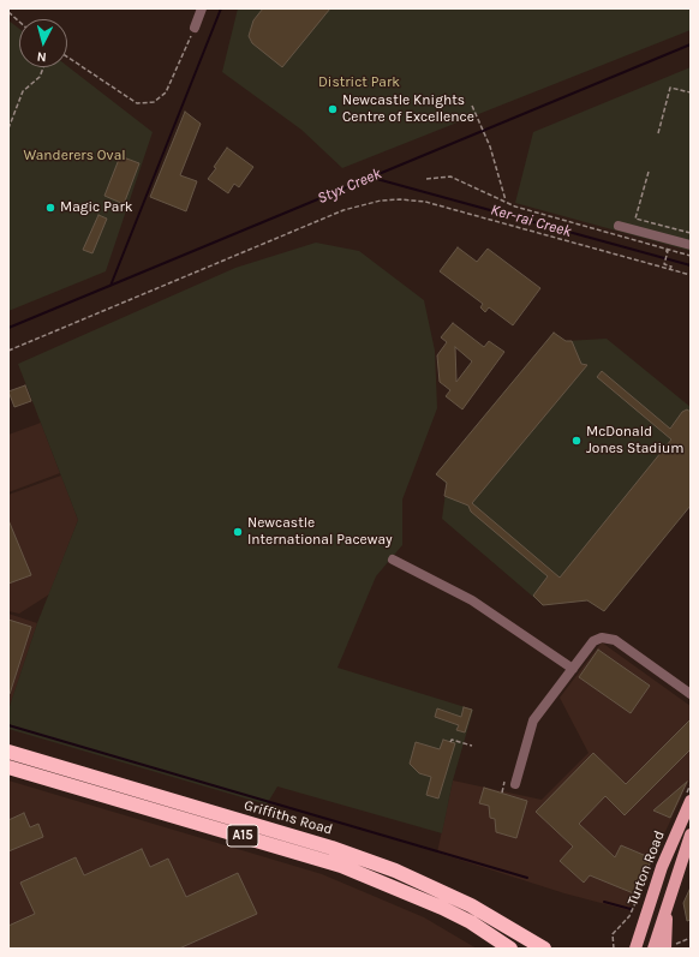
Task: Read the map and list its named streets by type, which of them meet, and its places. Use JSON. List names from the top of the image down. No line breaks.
{"streets":{"highway":["Griffiths Road","A15"],"main road":["Turton Road"]},"water":["Styx Creek","Ker-rai Creek"],"parks":["District Park","Wanderers Oval"],"places":["Newcastle Knights Centre of Excellence","Magic Park","McDonald Jones Stadium","Newcastle International Paceway"],"north":"bottom"}
